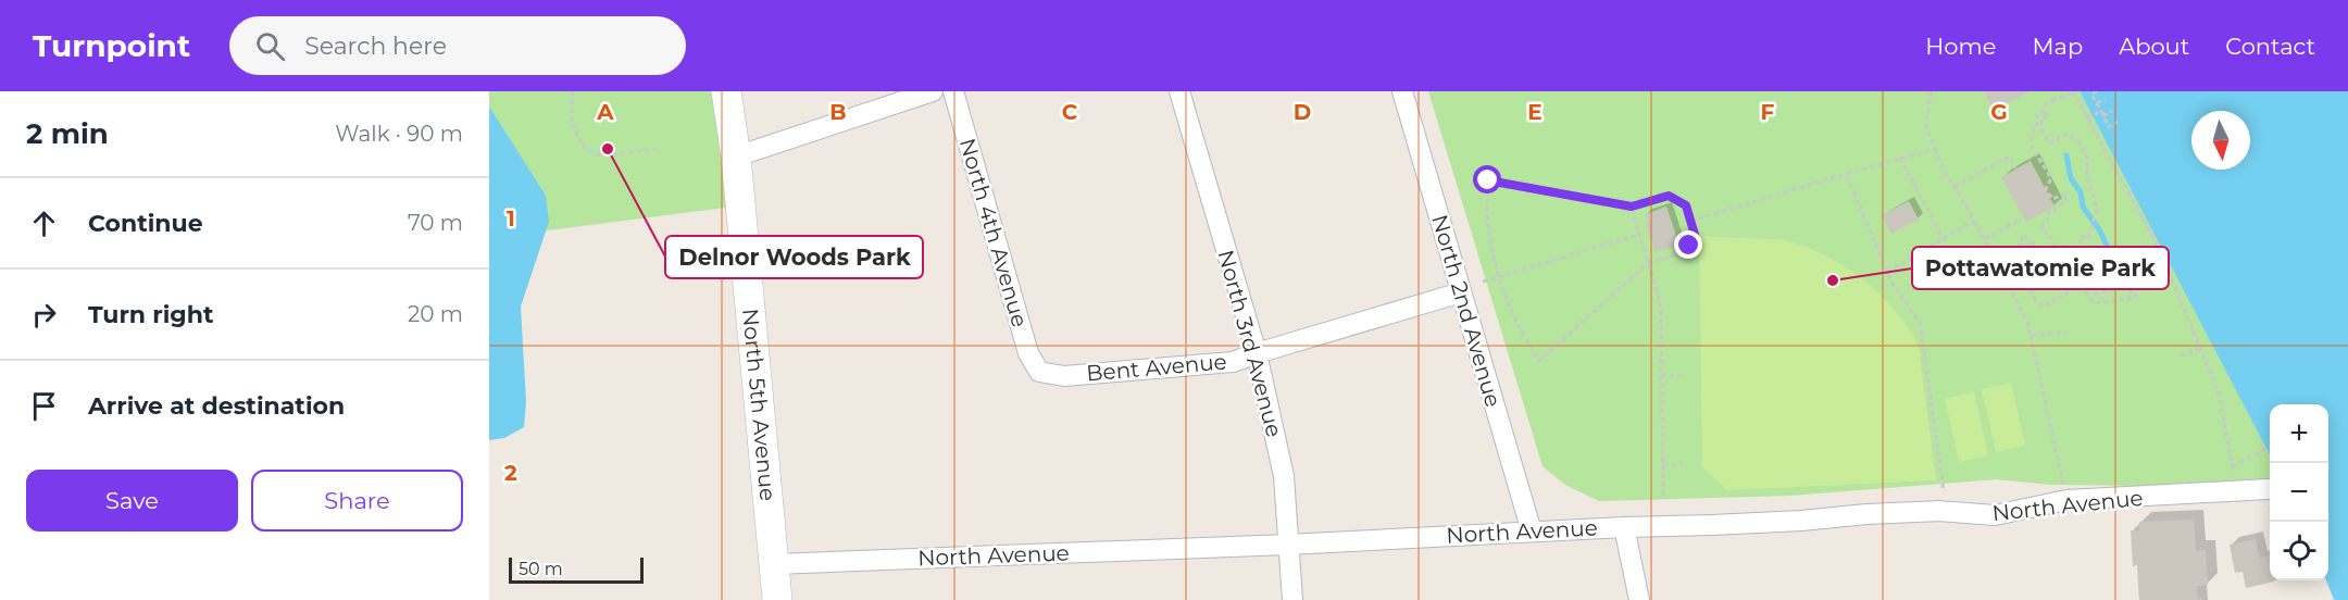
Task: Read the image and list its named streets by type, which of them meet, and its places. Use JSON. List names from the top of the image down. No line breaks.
{"streets":{"main road":["North 5th Avenue"],"street":["North 4th Avenue","North 2nd Avenue","North 3rd Avenue","Bent Avenue","North Avenue"]},"crossings":[["North 4th Avenue","Bent Avenue"],["North 2nd Avenue","Bent Avenue"],["North 2nd Avenue","North Avenue"],["North 3rd Avenue","Bent Avenue"],["North 3rd Avenue","North Avenue"],["North 5th Avenue","North Avenue"]],"places":["Delnor Woods Park","Pottawatomie Park"],"scale_bar":"50 m","north":"bottom","page":{"header":"Turnpoint","search":"Search here","nav":["Home","Map","About","Contact"],"heading":["2 min","Walk · 90 m"],"list":[["Continue","70 m"],["Turn right","20 m"],"Arrive at destination"],"map_buttons":["+","−"],"buttons":["Save","Share"],"scale":"50 m"},"grid":{"columns":["A","B","C","D","E","F","G"],"rows":["1","2"]}}
